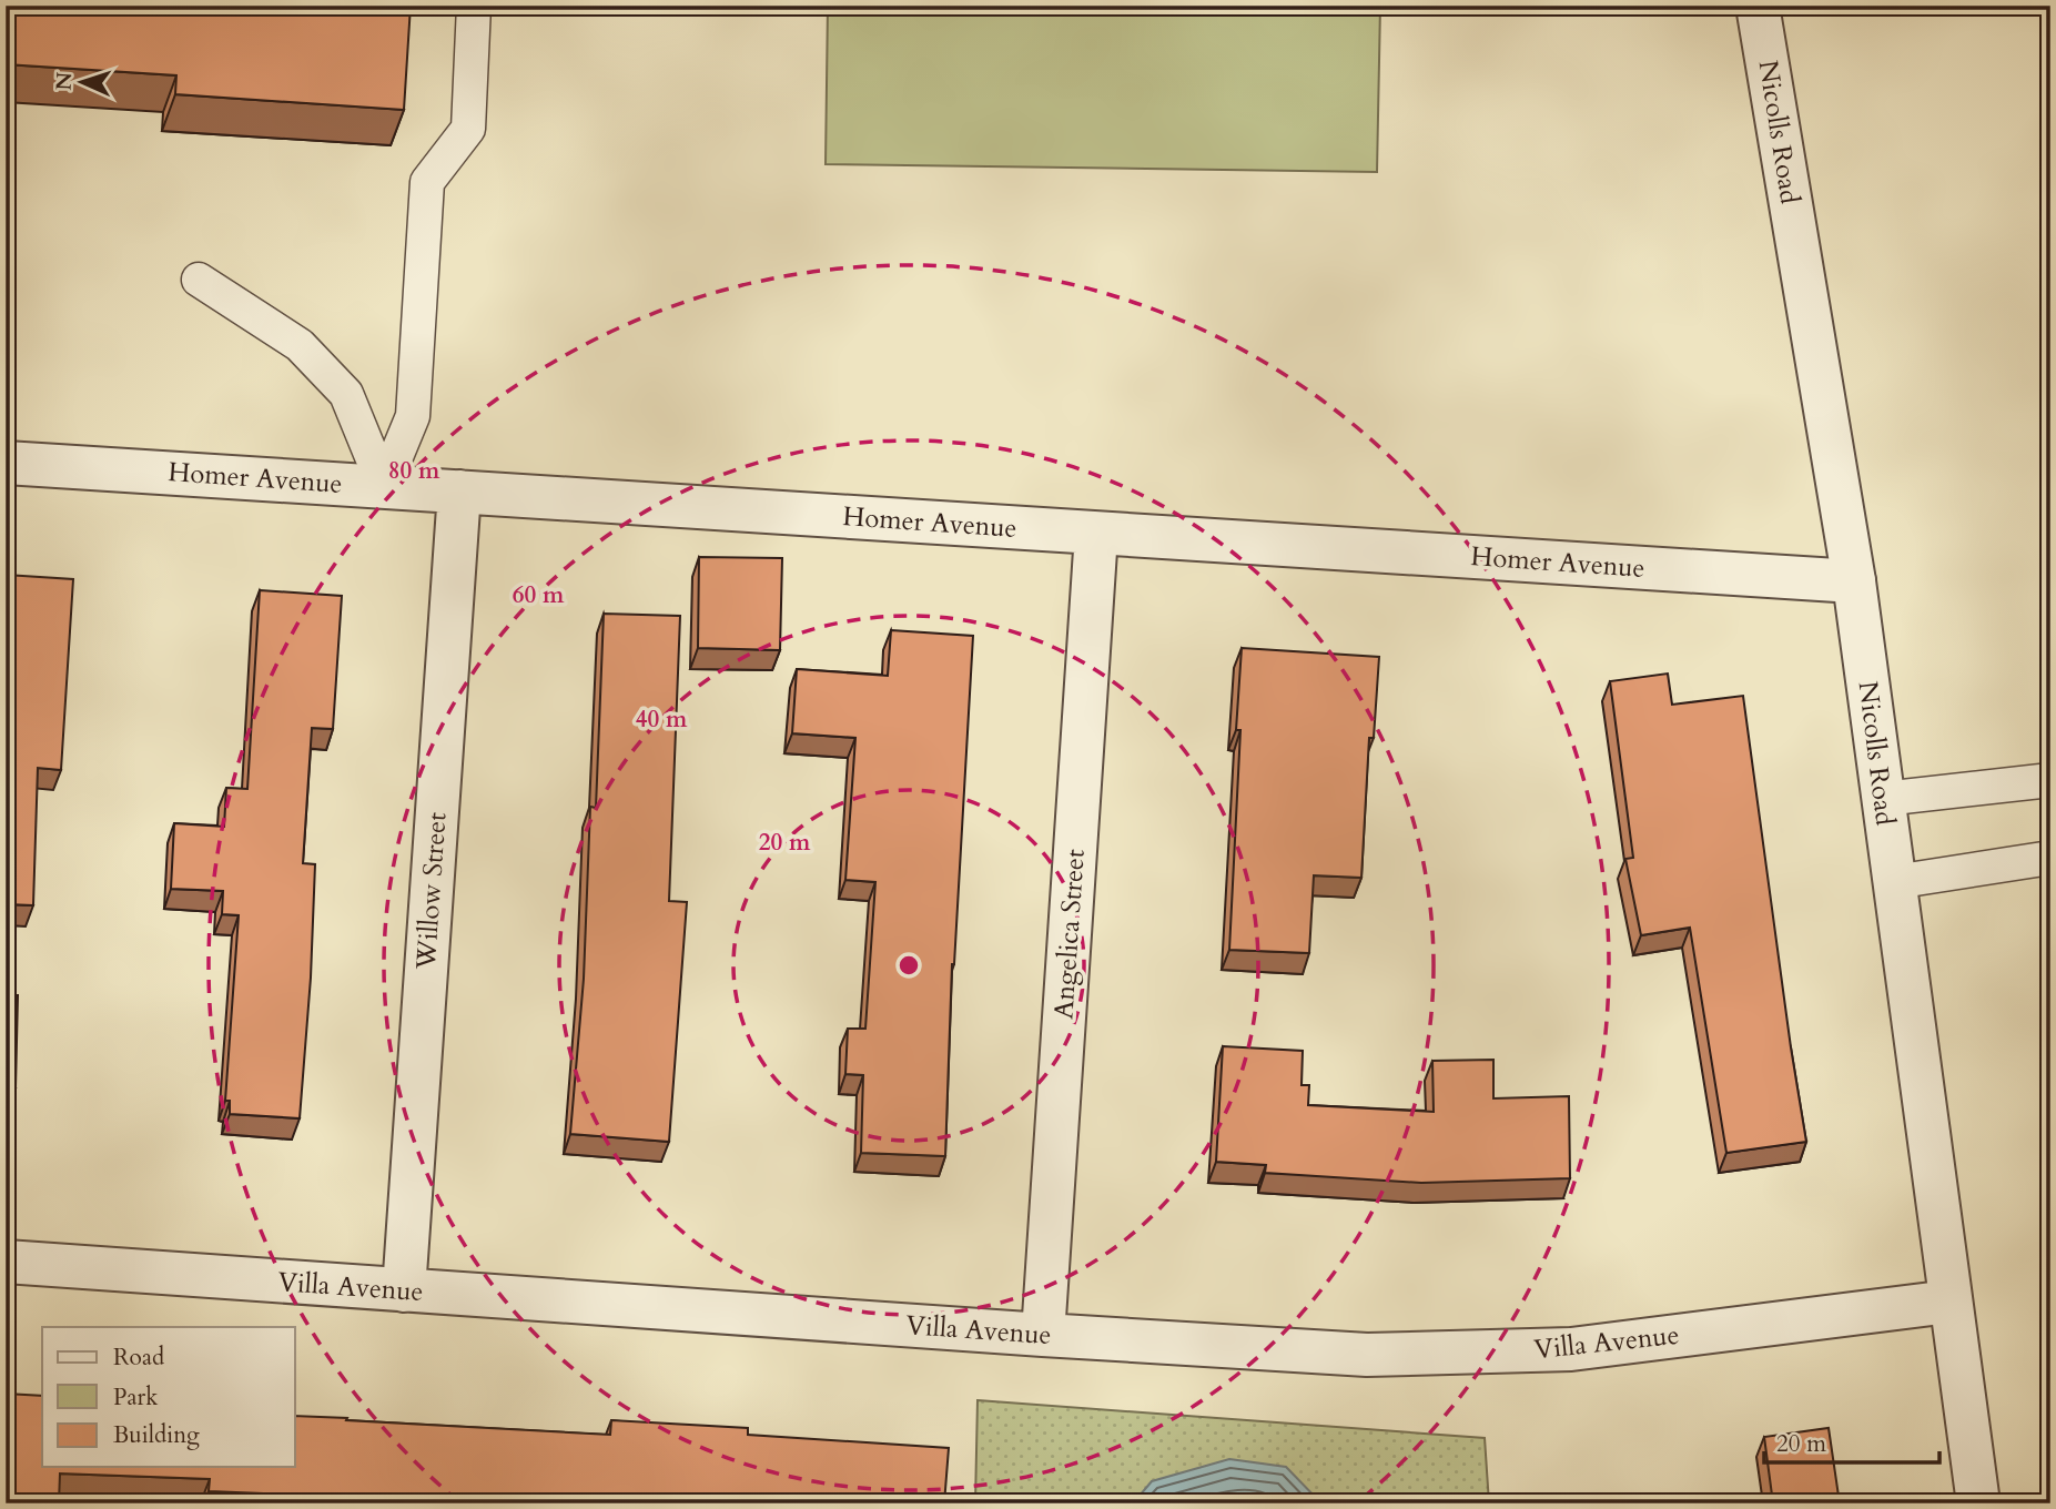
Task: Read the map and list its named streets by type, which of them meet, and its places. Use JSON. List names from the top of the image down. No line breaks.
{"streets":{"street":["Nicolls Road","Homer Avenue","Willow Street","Angelica Street","Villa Avenue"]},"crossings":[["Nicolls Road","Homer Avenue"],["Nicolls Road","Villa Avenue"],["Homer Avenue","Willow Street"],["Homer Avenue","Angelica Street"],["Willow Street","Villa Avenue"],["Angelica Street","Villa Avenue"]],"legend":["Road","Park","Building"],"scale_bar":"20 m","north":"left","rings":["80 m","60 m","40 m","20 m"]}
